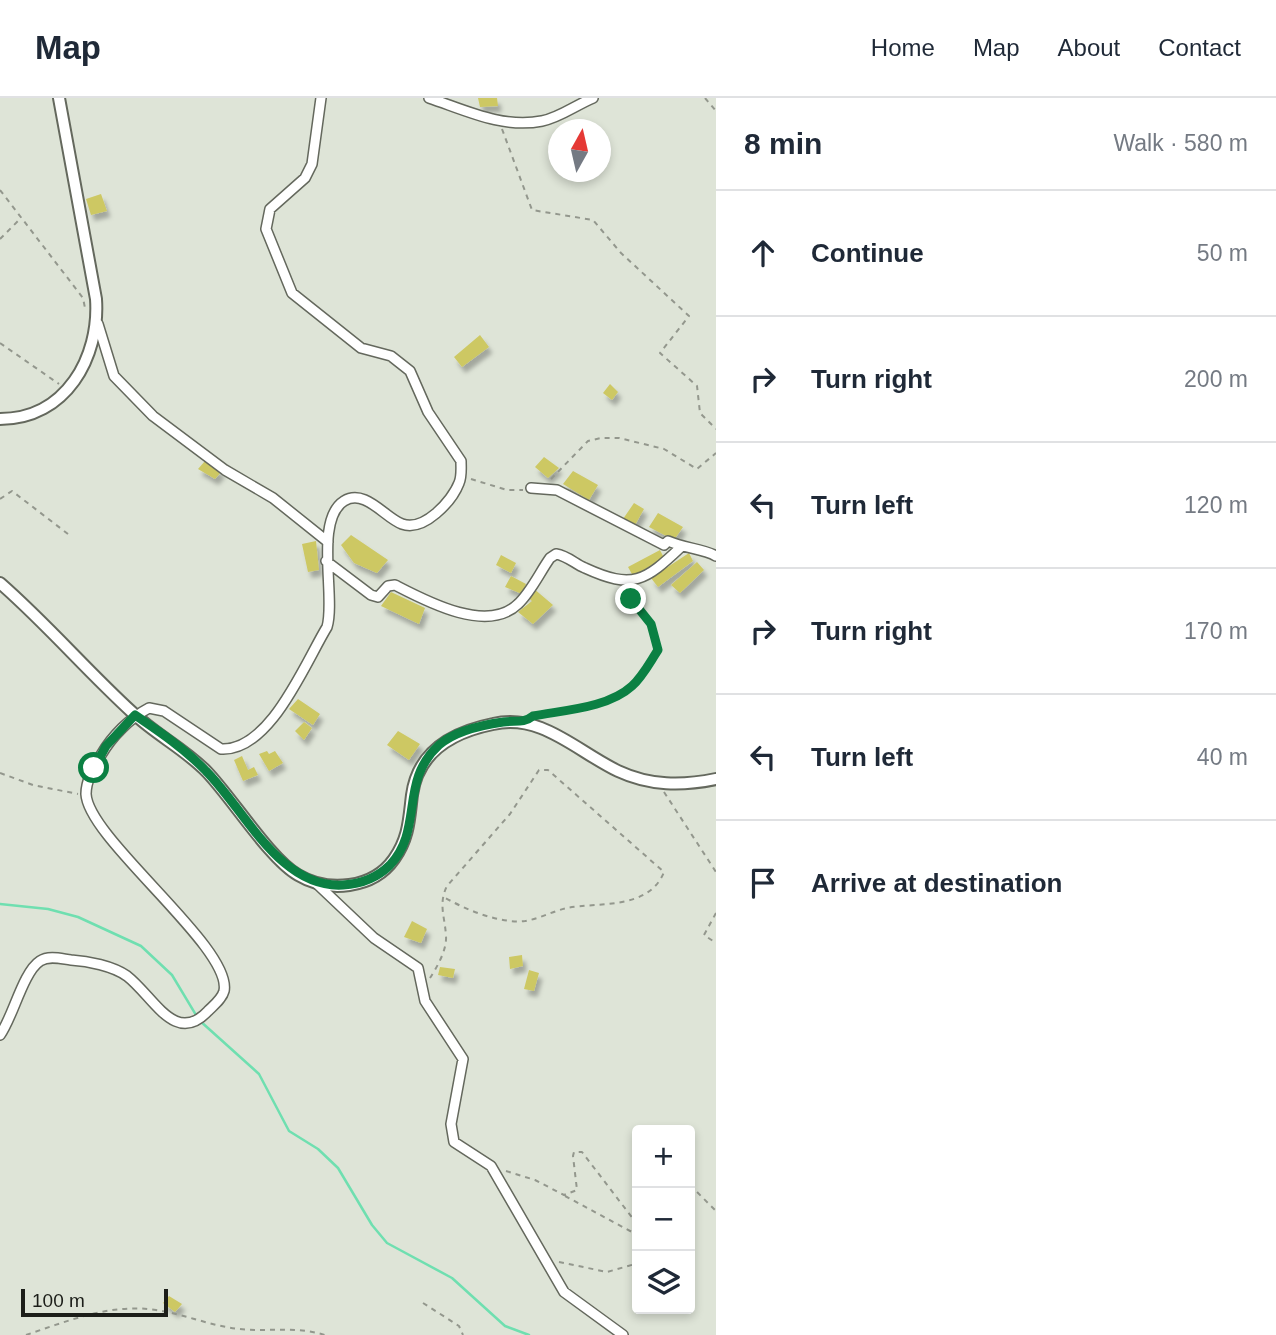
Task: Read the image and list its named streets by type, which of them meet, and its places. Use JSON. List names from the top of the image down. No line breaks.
{"scale_bar":"100 m","north":"top","page":{"header":"Map","nav":["Home","Map","About","Contact"],"heading":["8 min","Walk · 580 m"],"list":[["Continue","50 m"],["Turn right","200 m"],["Turn left","120 m"],["Turn right","170 m"],["Turn left","40 m"],"Arrive at destination"],"map_buttons":["+","−"],"scale":"100 m"}}
